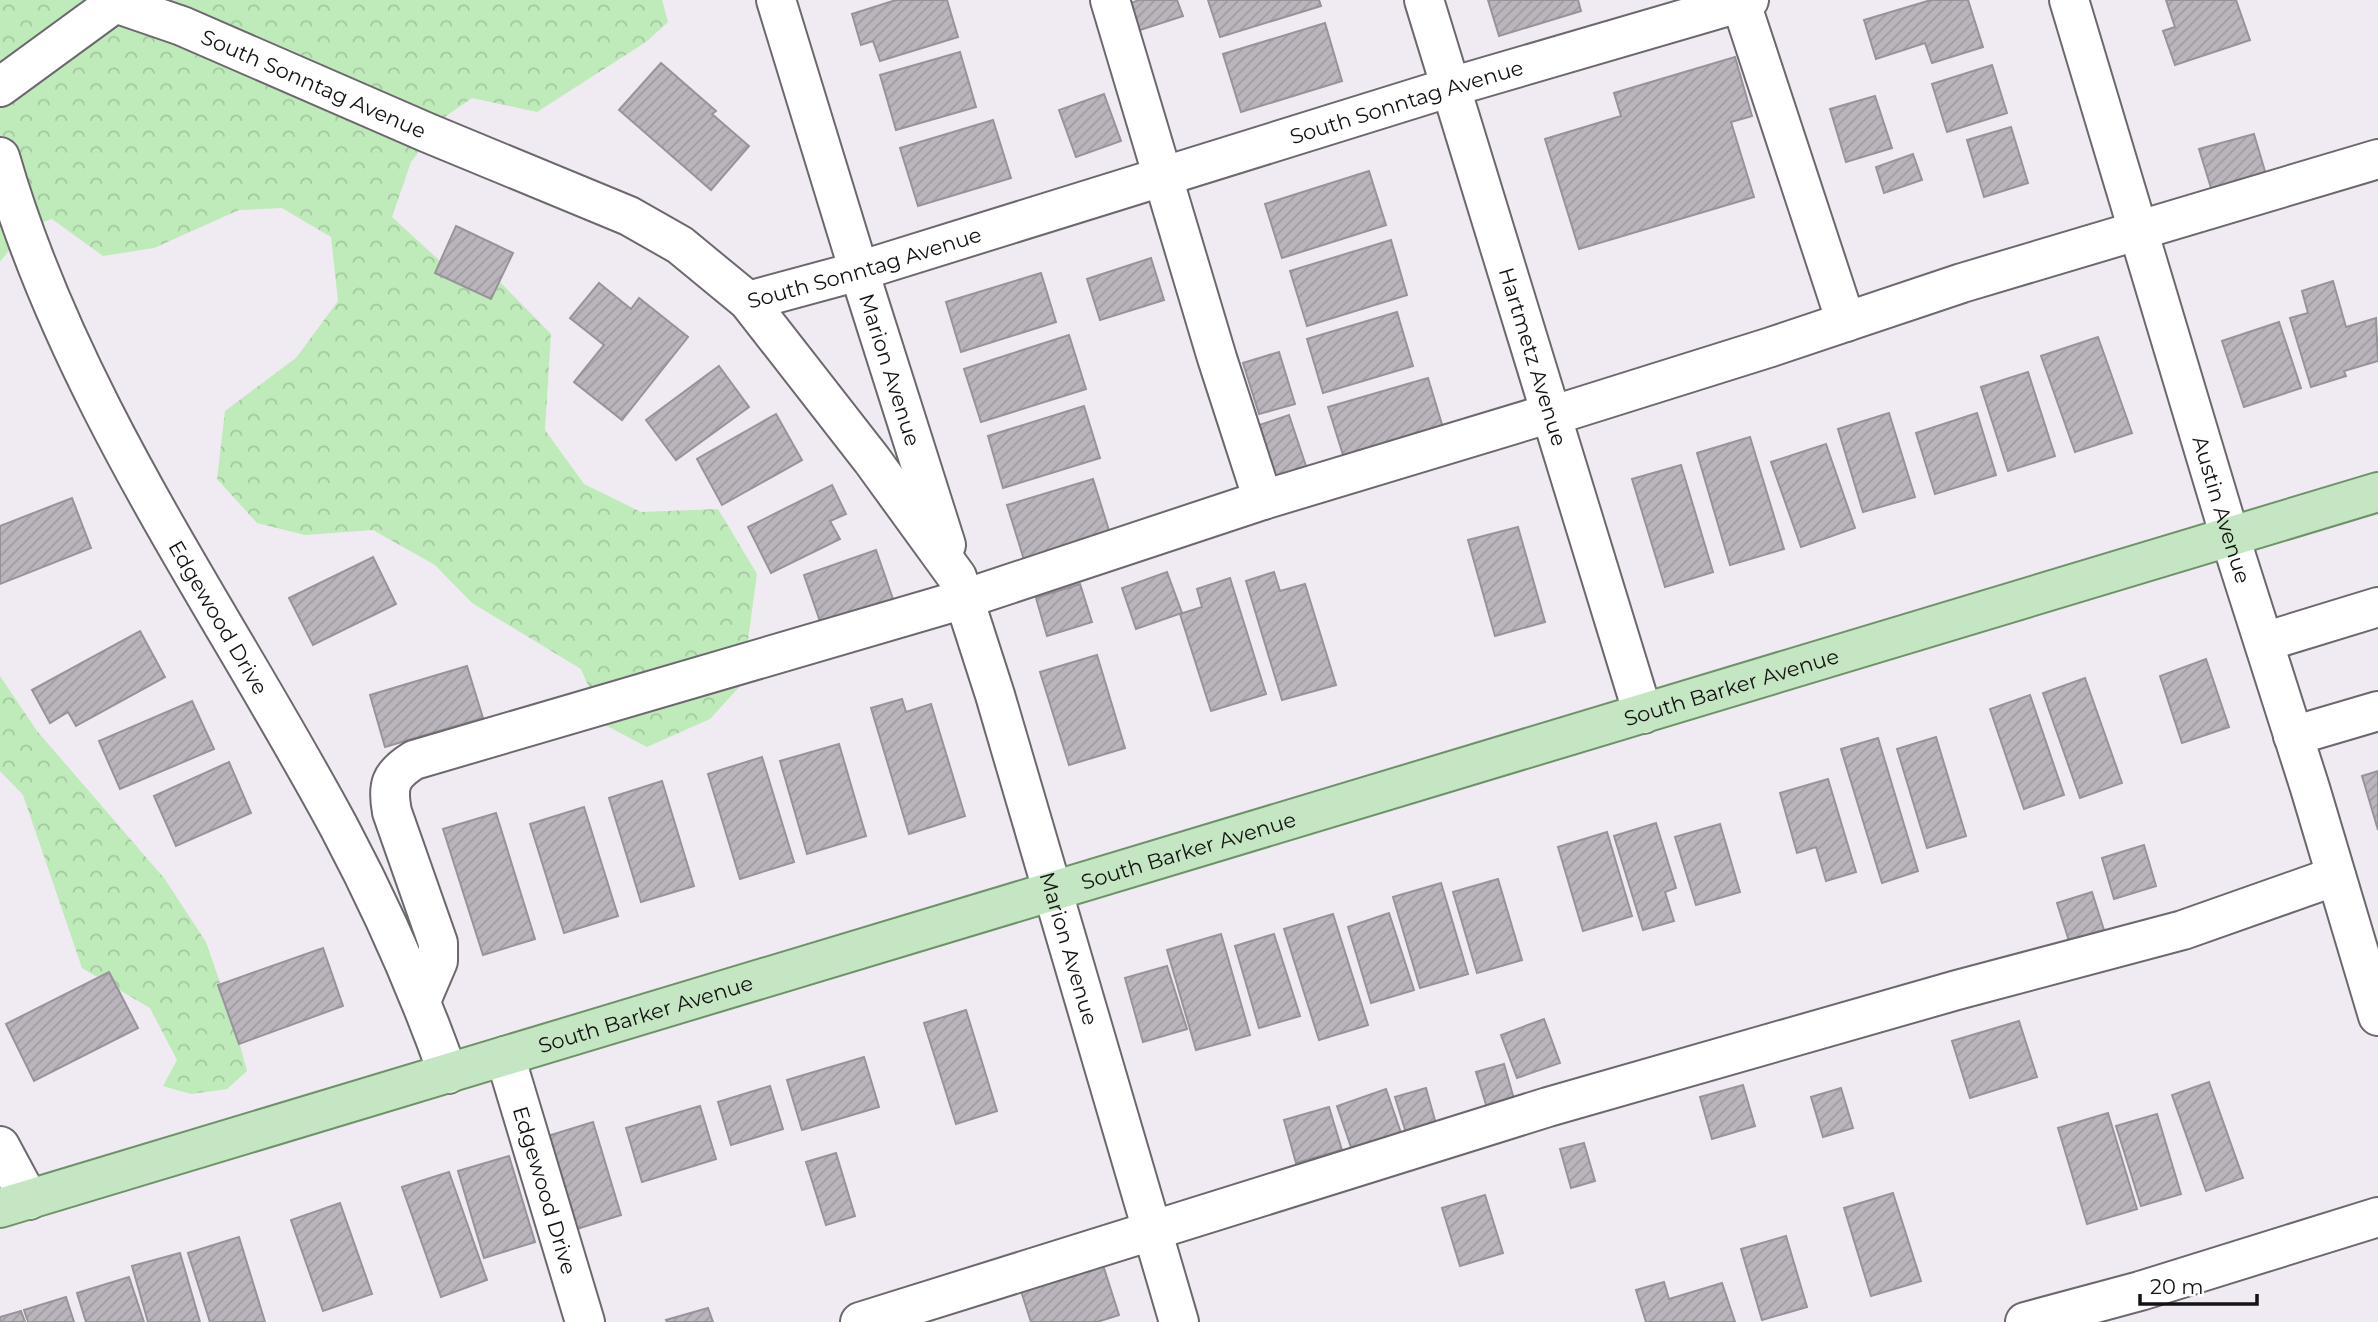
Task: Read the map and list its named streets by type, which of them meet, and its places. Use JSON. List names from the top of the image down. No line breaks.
{"streets":{"main road":["South Barker Avenue"],"street":["South Sonntag Avenue","Hartmetz Avenue","Marion Avenue","Austin Avenue","Edgewood Drive"]},"crossings":[["South Sonntag Avenue","Hartmetz Avenue"],["South Sonntag Avenue","Marion Avenue"],["Hartmetz Avenue","South Barker Avenue"],["Marion Avenue","South Barker Avenue"],["Austin Avenue","South Barker Avenue"],["Edgewood Drive","South Barker Avenue"]],"scale_bar":"20 m"}
